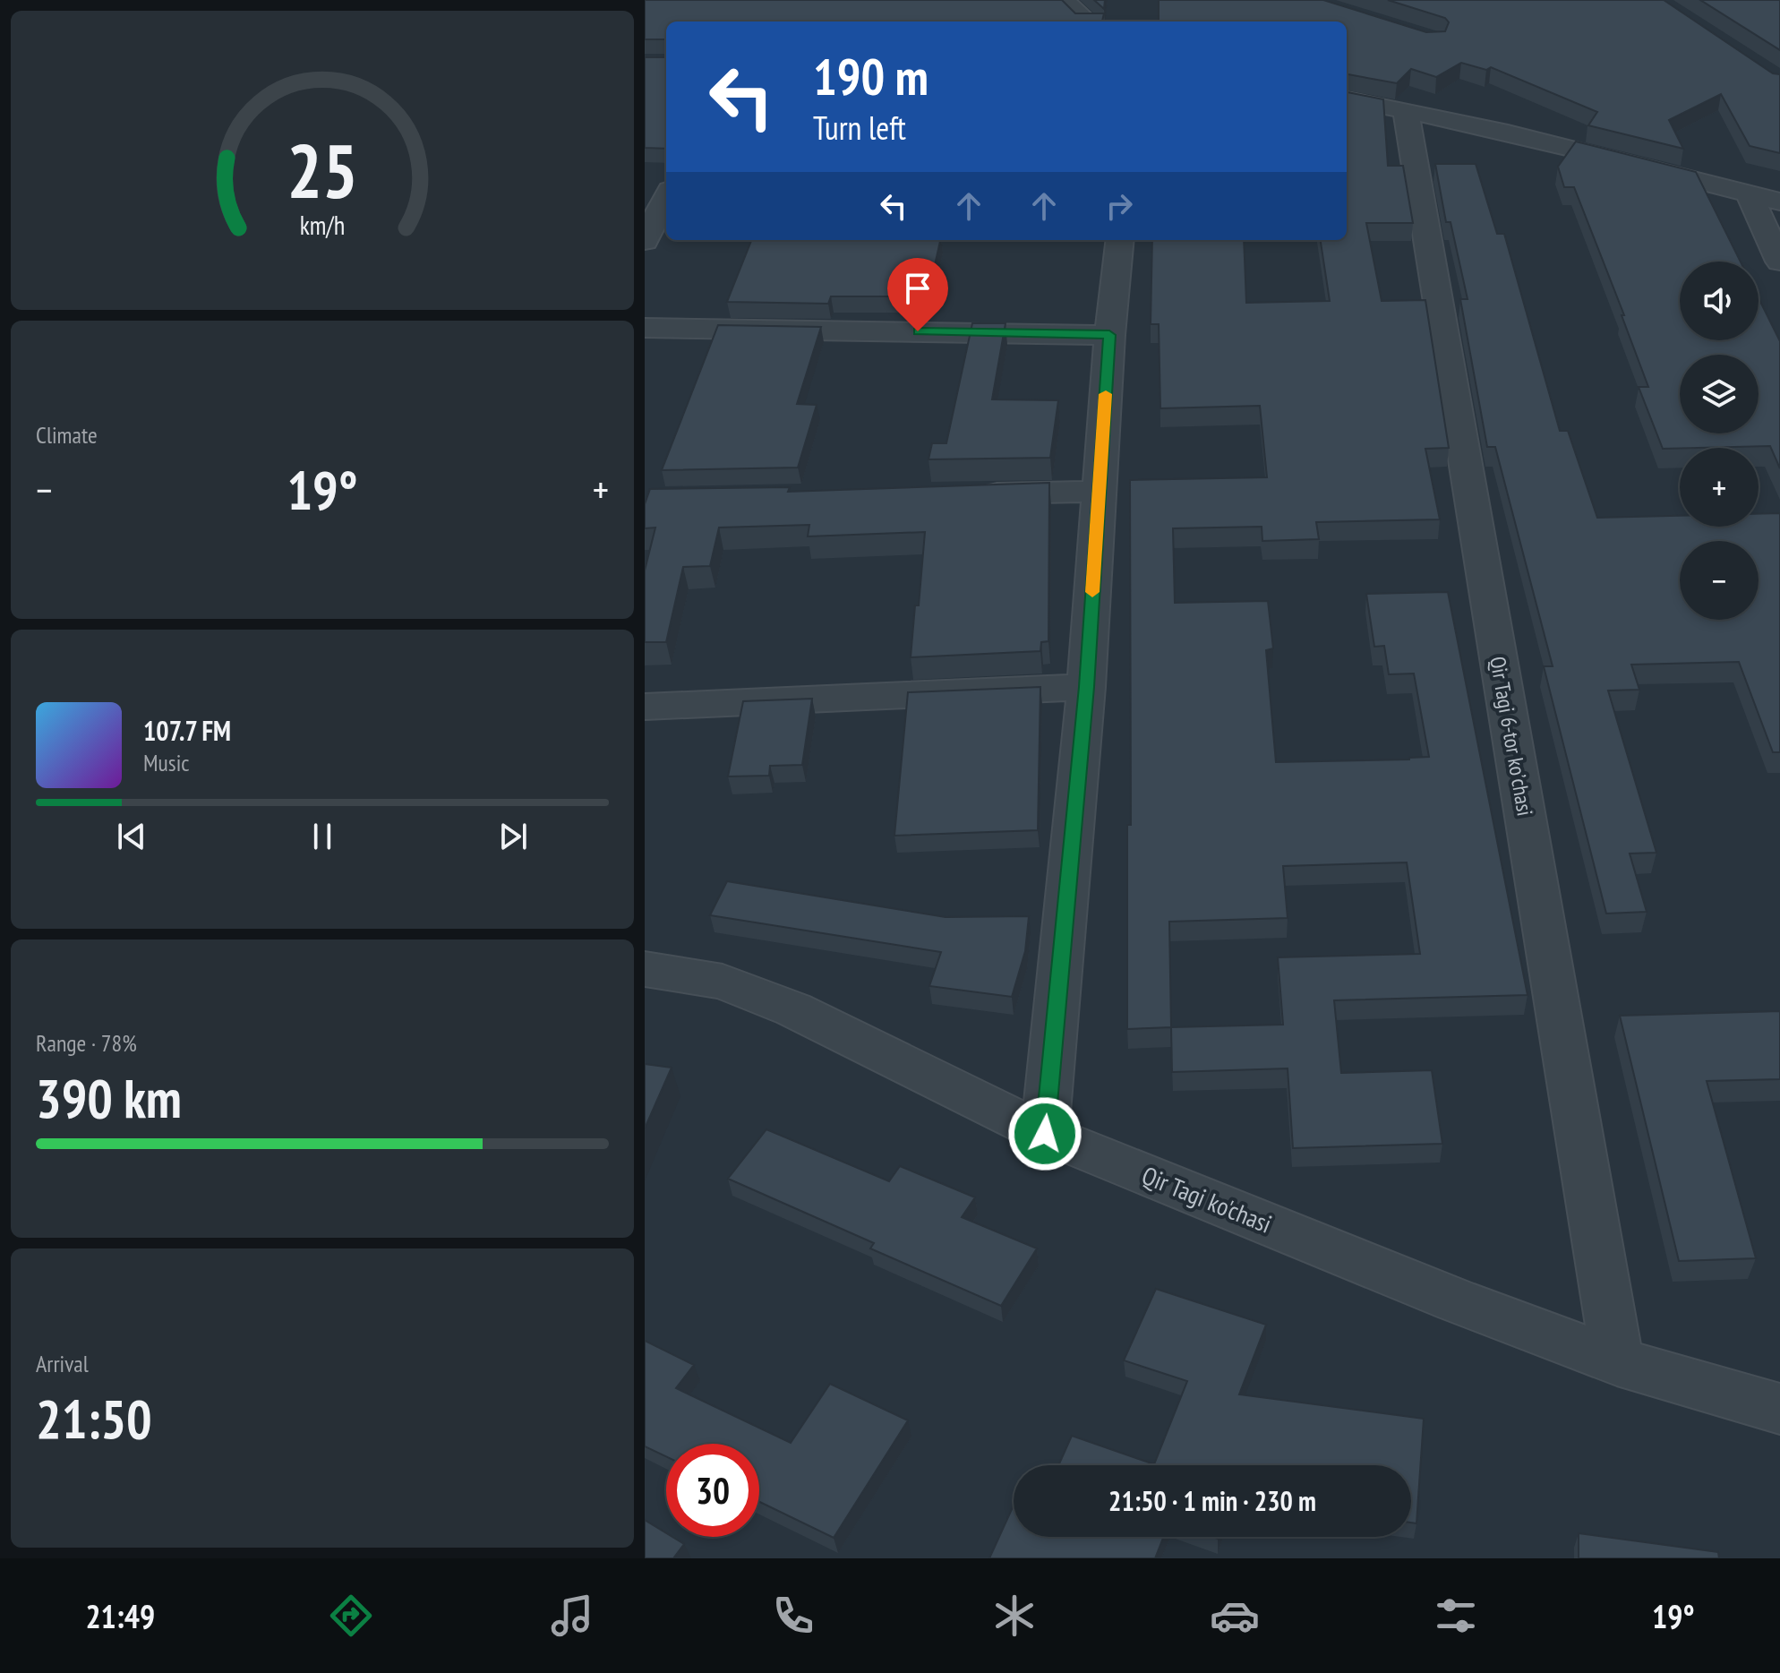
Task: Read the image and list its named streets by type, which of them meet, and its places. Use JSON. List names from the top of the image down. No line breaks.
{"streets":{"street":["Qir Tagi 6-tor koʼchasi","Qir Tagi ko'chasi"]},"crossings":[["Qir Tagi 6-tor koʼchasi","Qir Tagi ko'chasi"]],"page":{"turn":["190 m","Turn left"],"map_buttons":["+","−"],"tile":["Climate",["Range · 78%","390 km"],["Arrival","21:50"]],"heat":["−","19°","+"],"song":["107.7 FM","Music"],"limit":"30","trip":"21:50 · 1 min · 230 m","tabs":["21:49","19°"],"gauge":["25","km/h"]}}
